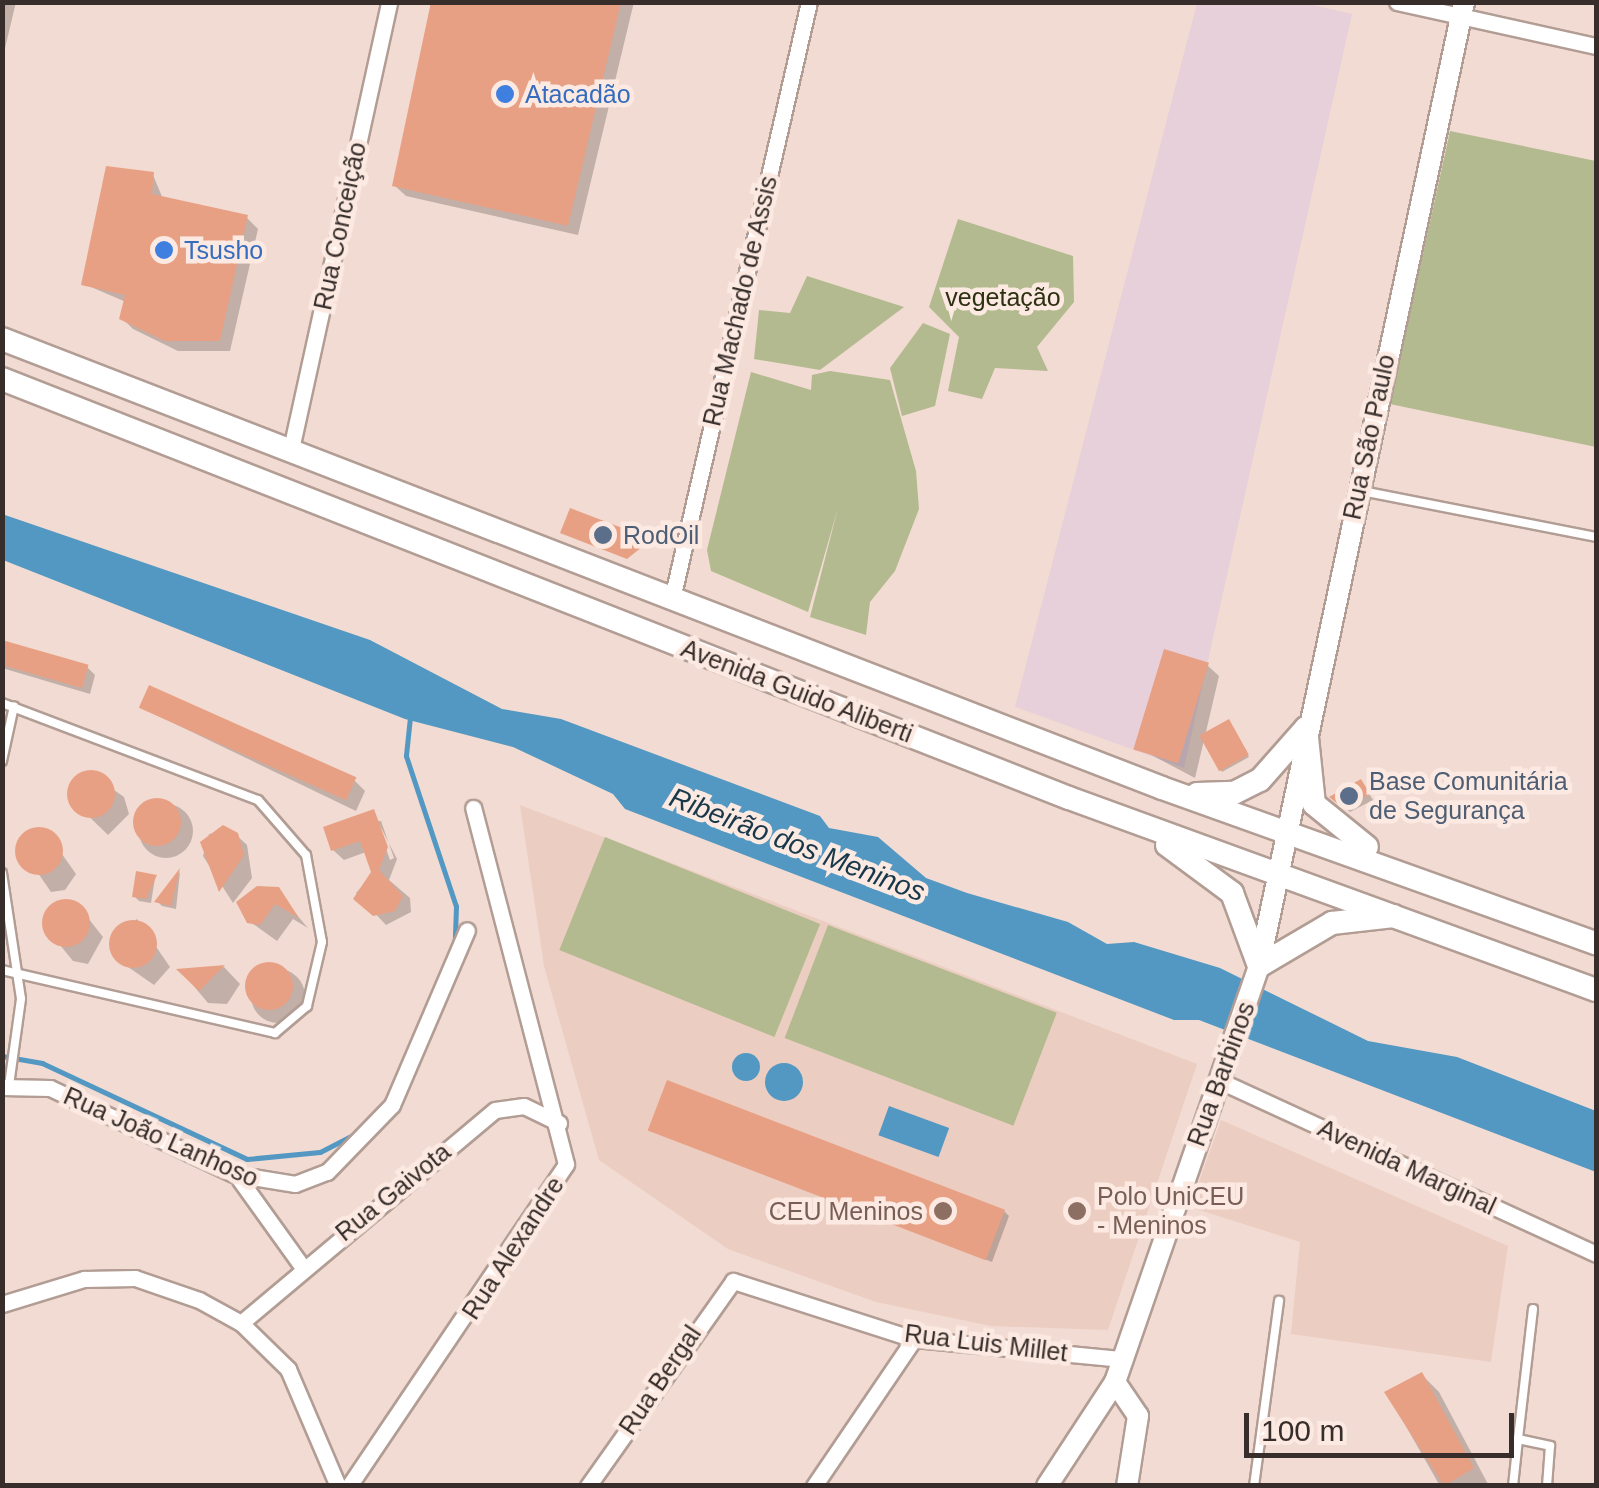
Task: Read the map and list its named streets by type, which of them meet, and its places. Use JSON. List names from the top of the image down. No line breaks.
{"streets":{"main road":["Avenida Guido Aliberti"],"street":["Rua Conceição","Rua Machado de Assis","Rua São Paulo","Rua Barbinos","Rua João Lanhoso","Avenida Marginal","Rua Gaivota","Rua Alexandre","Rua Luis Millet","Rua Bergal"]},"crossings":[["Rua Conceição","Avenida Guido Aliberti"],["Rua Machado de Assis","Avenida Guido Aliberti"],["Rua São Paulo","Avenida Guido Aliberti"],["Rua São Paulo","Rua Barbinos"],["Avenida Guido Aliberti","Rua Barbinos"],["Rua Barbinos","Avenida Marginal"],["Rua Barbinos","Rua Luis Millet"],["Rua Gaivota","Rua Alexandre"],["Rua Luis Millet","Rua Bergal"]],"water":["Ribeirão dos Meninos"],"parks":["vegetação"],"places":["Atacadão","Tsusho","RodOil","Base Comunitária de Segurança","CEU Meninos","Polo UniCEU - Meninos"],"scale_bar":"100 m"}
